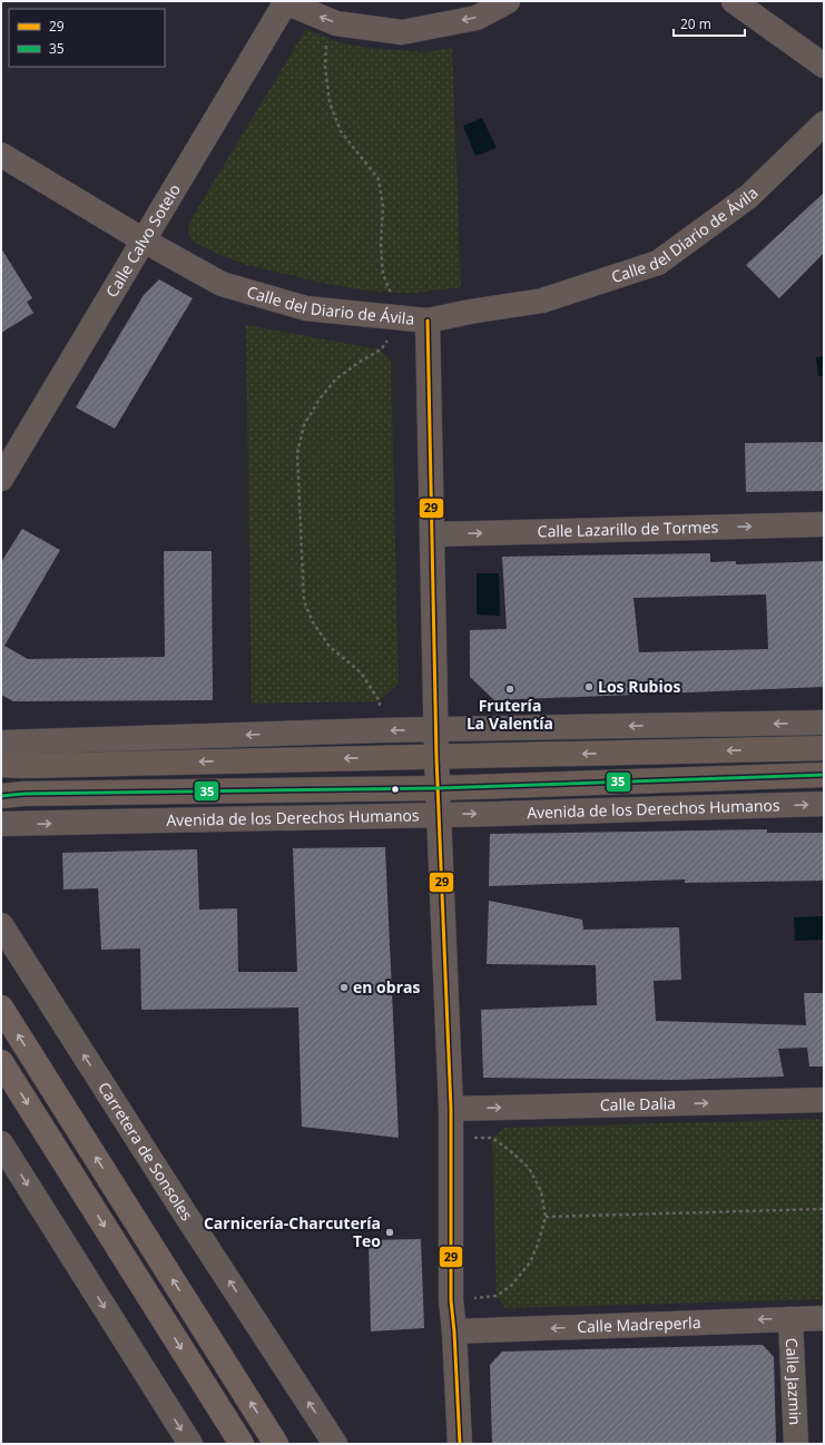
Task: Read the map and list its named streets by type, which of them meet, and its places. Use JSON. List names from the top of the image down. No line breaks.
{"streets":{"main road":["Avenida de los Derechos Humanos"],"street":["Calle del Diario de Ávila","Calle Calvo Sotelo","Calle Lazarillo de Tormes","Calle Dalia","Carretera de Sonsoles","Calle Madreperla","Calle Jazmin"]},"crossings":[["Calle del Diario de Ávila","Calle Calvo Sotelo"],["Calle Madreperla","Calle Jazmin"]],"one_way":["Calle Dalia","Calle Madreperla"],"places":["Los Rubios","Frutería La Valentía","en obras","Carnicería-Charcutería Teo"],"lines":["transit line 29","transit line 35"],"legend":["29","35"],"scale_bar":"20 m"}
